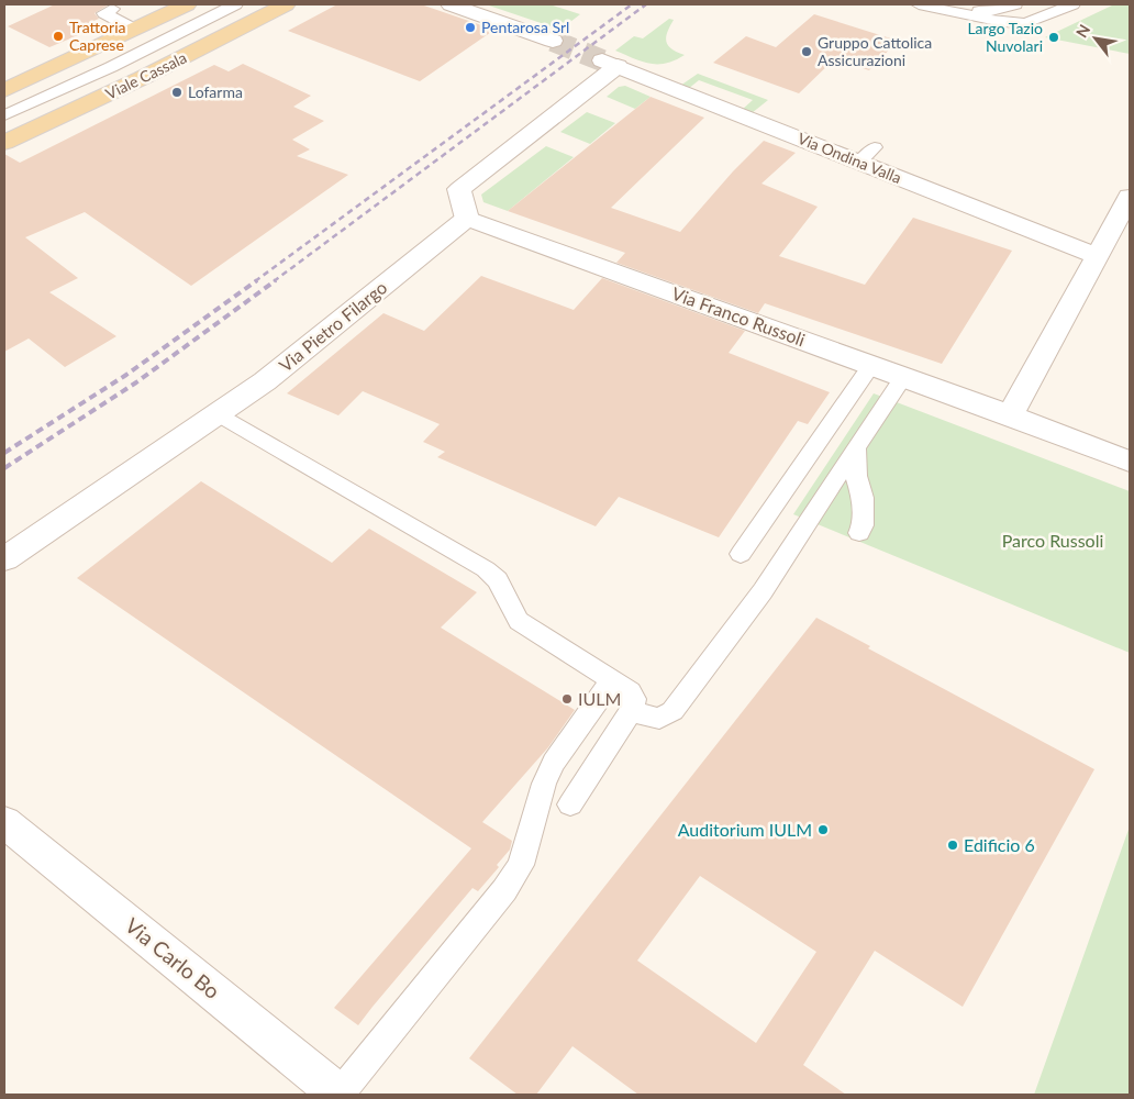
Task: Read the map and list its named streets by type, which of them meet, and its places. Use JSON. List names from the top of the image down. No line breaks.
{"streets":{"main road":["Viale Cassala"],"street":["Via Ondina Valla","Via Franco Russoli","Via Pietro Filargo","Via Carlo Bo"]},"crossings":[["Via Ondina Valla","Via Franco Russoli"],["Via Ondina Valla","Via Pietro Filargo"],["Via Franco Russoli","Via Pietro Filargo"]],"parks":["Parco Russoli"],"places":["Pentarosa Srl","Trattoria Caprese","Largo Tazio Nuvolari","Gruppo Cattolica Assicurazioni","Lofarma","IULM","Auditorium IULM","Edificio 6"],"north":"top left"}
